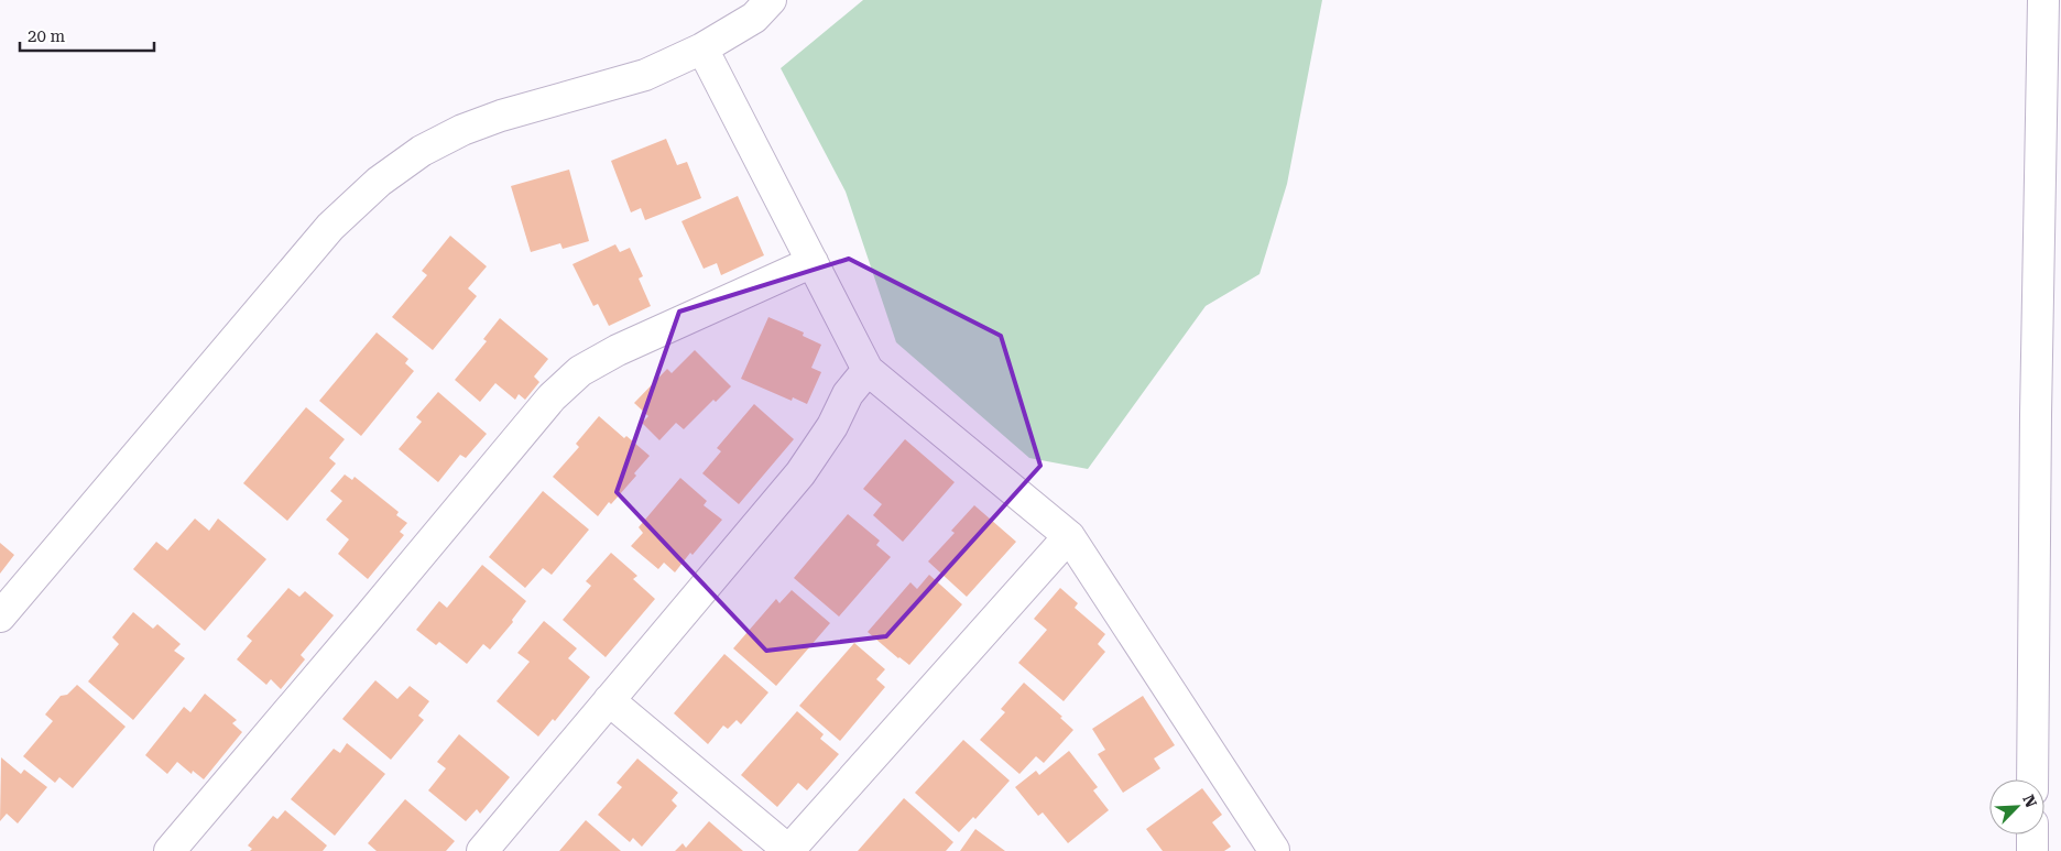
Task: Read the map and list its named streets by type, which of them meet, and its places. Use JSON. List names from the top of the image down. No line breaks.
{"scale_bar":"20 m","north":"top right"}
